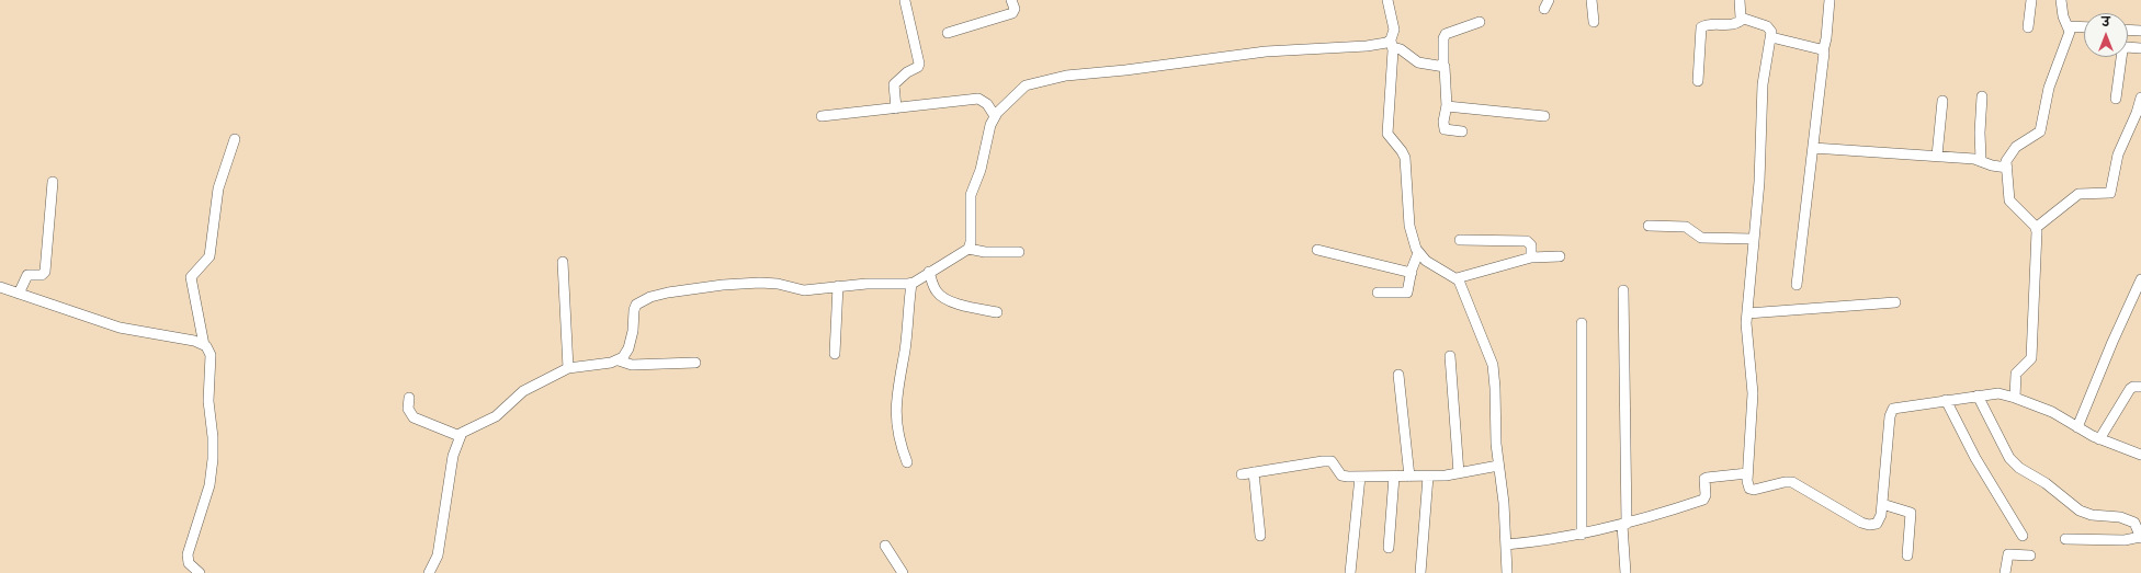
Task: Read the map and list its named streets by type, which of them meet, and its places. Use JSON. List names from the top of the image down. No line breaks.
{"north":"top"}
